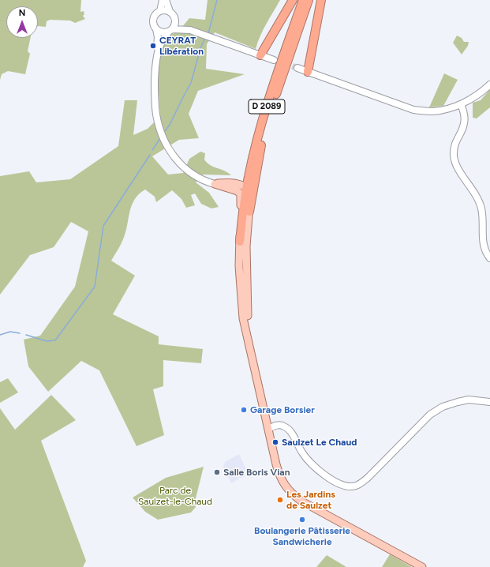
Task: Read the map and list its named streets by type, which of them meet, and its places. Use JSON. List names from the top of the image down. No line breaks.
{"streets":{"highway":["D 2089"]},"parks":["Parc de Saulzet-le-Chaud"],"places":["CEYRAT Libération","Garage Borsier","Saulzet Le Chaud","Salle Boris Vian","Les Jardins de Saulzet","Boulangerie Pâtisserie Sandwicherie"],"north":"top"}
